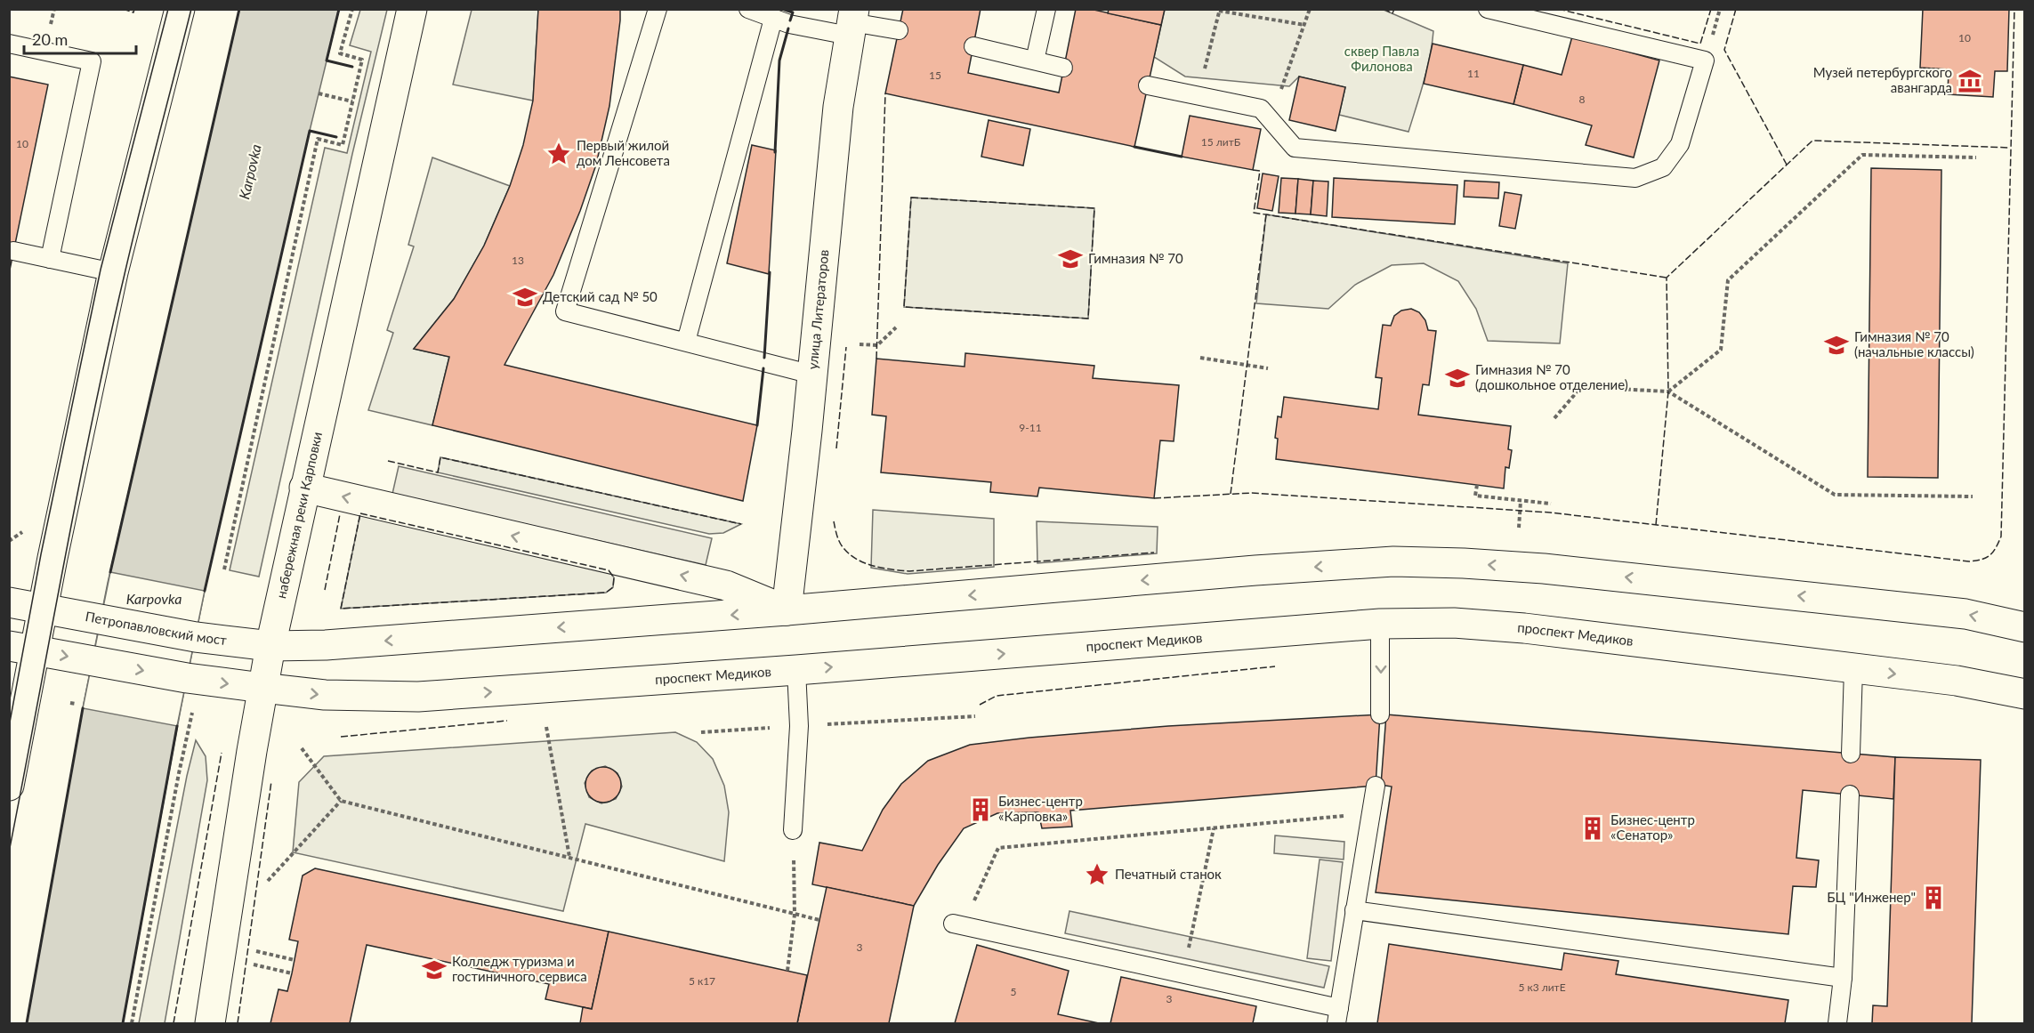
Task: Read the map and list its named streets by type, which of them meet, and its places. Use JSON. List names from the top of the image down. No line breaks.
{"streets":{"main road":["улица Литераторов","набережная реки Карповки","Петропавловский мост","проспект Медиков"]},"crossings":[["набережная реки Карповки","Петропавловский мост"],["набережная реки Карповки","проспект Медиков"]],"water":["Karpovka"],"parks":["сквер Павла Филонова"],"places":{"museum":["Музей петербургского авангарда"],"place":["Первый жилой дом Ленсовета","Печатный станок"],"school or university":["Гимназия № 70","Детский сад № 50","Гимназия № 70 (начальные классы)","Гимназия № 70 (дошкольное отделение)","Колледж туризма и гостиничного сервиса"],"building":["Бизнес-центр «Карповка»","Бизнес-центр «Сенатор»","БЦ \"Инженер\""]},"house_numbers":["10","11","15","8","15 литБ","10","13","9-11","3","5 к17","5 к3 литЕ","5","3"],"scale_bar":"20 m"}
